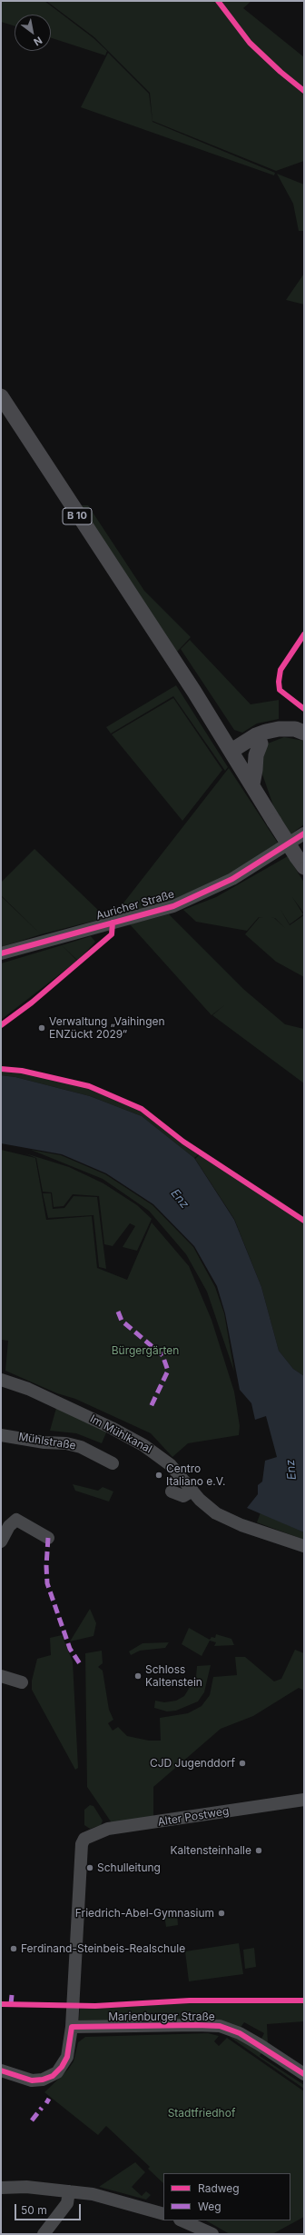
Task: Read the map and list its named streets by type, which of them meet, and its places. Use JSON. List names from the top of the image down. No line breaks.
{"streets":{"main road":["B 10"],"street":["Auricher Straße","Im Mühlkanal","Mühlstraße","Alter Postweg","Marienburger Straße"]},"crossings":[["Alter Postweg","Marienburger Straße"]],"water":["Enz"],"parks":["Bürgergärten","Stadtfriedhof"],"places":["Verwaltung „Vaihingen ENZückt 2029“","Centro Italiano e.V.","Schloss Kaltenstein","CJD Jugenddorf","Kaltensteinhalle","Schulleitung","Friedrich-Abel-Gymnasium","Ferdinand-Steinbeis-Realschule"],"legend":["Radweg","Weg"],"scale_bar":"50 m","north":"bottom right"}
